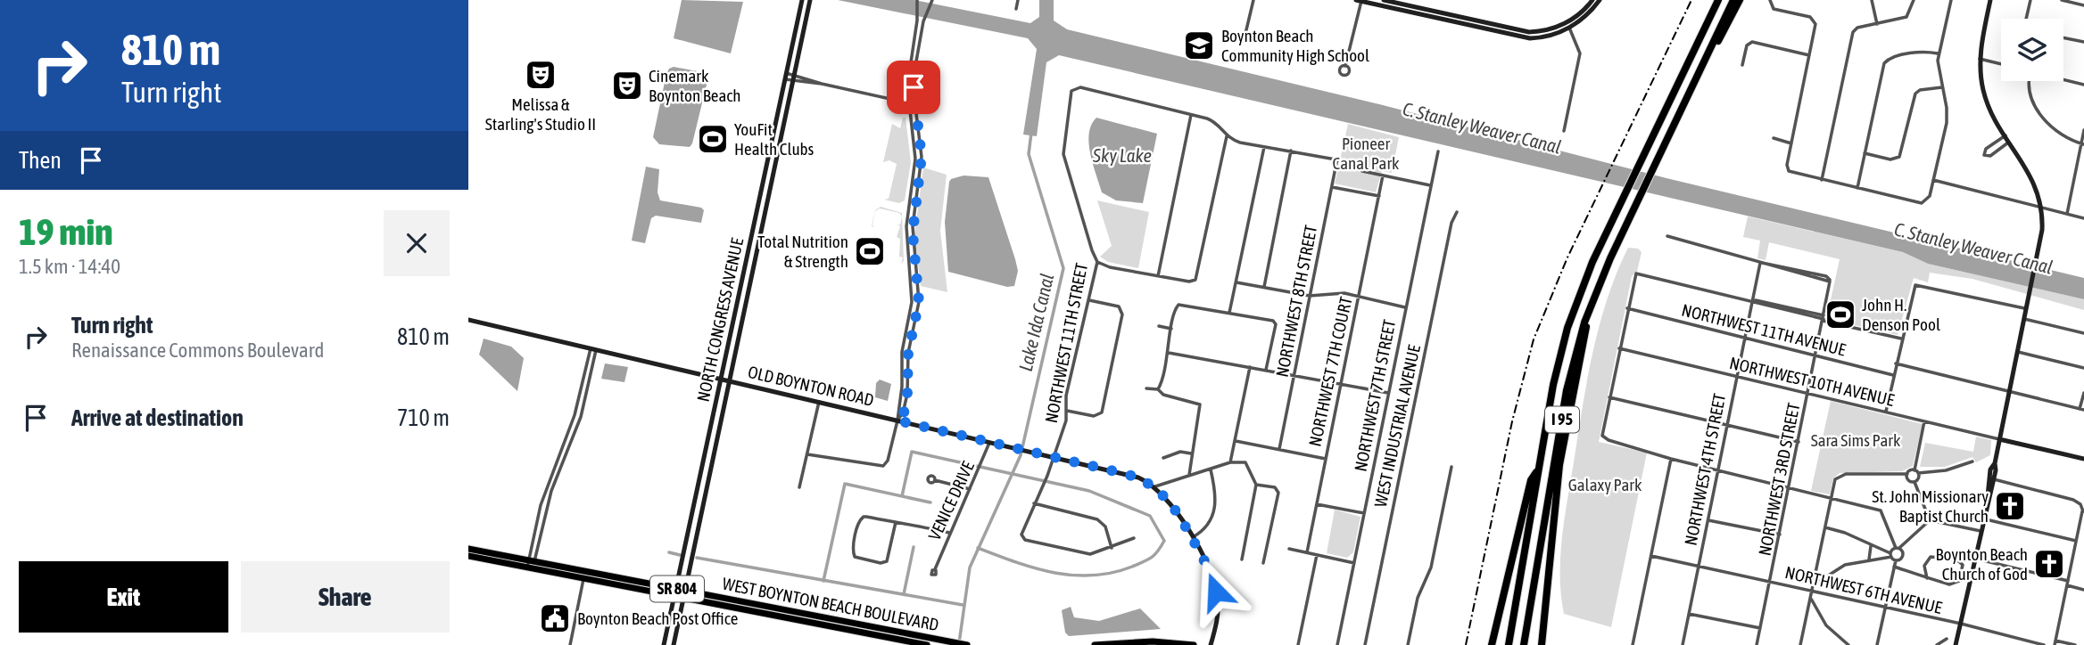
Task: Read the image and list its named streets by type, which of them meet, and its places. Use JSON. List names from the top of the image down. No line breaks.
{"streets":{"highway":["I 95"],"main road":["SR 804","WEST BOYNTON BEACH BOULEVARD"],"street":["NORTHWEST 8TH STREET","NORTH CONGRESS AVENUE","NORTHWEST 11TH AVENUE","NORTHWEST 11TH STREET","NORTHWEST 7TH COURT","NORTHWEST 10TH AVENUE","OLD BOYNTON ROAD","NORTHWEST 7TH STREET","WEST INDUSTRIAL AVENUE","NORTHWEST 4TH STREET","NORTHWEST 3RD STREET","VENICE DRIVE","NORTHWEST 6TH AVENUE"]},"crossings":[["NORTH CONGRESS AVENUE","OLD BOYNTON ROAD"],["NORTH CONGRESS AVENUE","WEST BOYNTON BEACH BOULEVARD"],["NORTHWEST 11TH AVENUE","NORTHWEST 4TH STREET"],["NORTHWEST 11TH AVENUE","NORTHWEST 3RD STREET"],["NORTHWEST 11TH STREET","OLD BOYNTON ROAD"],["NORTHWEST 10TH AVENUE","NORTHWEST 4TH STREET"],["NORTHWEST 10TH AVENUE","NORTHWEST 3RD STREET"],["OLD BOYNTON ROAD","VENICE DRIVE"],["NORTHWEST 4TH STREET","NORTHWEST 3RD STREET"],["NORTHWEST 4TH STREET","NORTHWEST 6TH AVENUE"],["NORTHWEST 3RD STREET","NORTHWEST 6TH AVENUE"]],"water":["C. Stanley Weaver Canal","Sky Lake","Lake Ida Canal"],"parks":["Pioneer Canal Park","Sara Sims Park","Galaxy Park"],"places":{"school or university":["Boynton Beach Community High School"],"theatre":["Melissa & Starling's Studio II","Cinemark Boynton Beach"],"sports":["YouFit Health Clubs","Total Nutrition & Strength","John H. Denson Pool"],"church":["St. John Missionary Baptist Church","Boynton Beach Church of God"],"public building":["Boynton Beach Post Office"]},"page":{"turn":["810 m","Turn right"],"then":"Then","heading":["19 min","1.5 km · 14:40"],"list":[{"name":"Turn right","note":"Renaissance Commons Boulevard","value":"810 m"},{"name":"Arrive at destination","value":"710 m"}],"buttons":["Exit","Share"]}}
